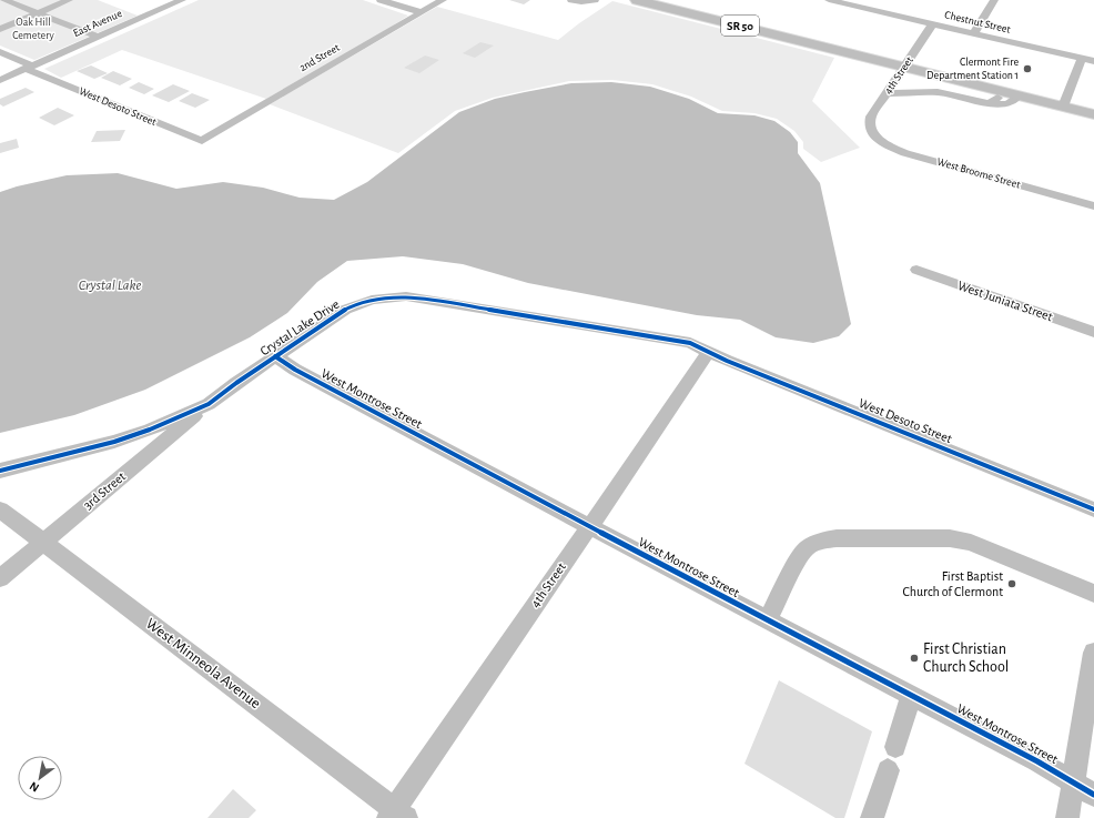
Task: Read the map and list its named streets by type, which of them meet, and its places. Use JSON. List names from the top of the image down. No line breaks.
{"streets":{"highway":["SR 50"],"street":["Chestnut Street","East Avenue","2nd Street","4th Street","West Desoto Street","West Broome Street","West Juniata Street","Crystal Lake Drive","West Montrose Street","3rd Street","West Minneola Avenue"]},"crossings":[["Chestnut Street","4th Street"],["East Avenue","West Desoto Street"],["SR 50","4th Street"],["2nd Street","West Desoto Street"],["4th Street","West Desoto Street"],["4th Street","West Broome Street"],["4th Street","Crystal Lake Drive"],["4th Street","West Montrose Street"],["4th Street","West Minneola Avenue"],["West Desoto Street","Crystal Lake Drive"],["Crystal Lake Drive","West Montrose Street"],["Crystal Lake Drive","3rd Street"],["3rd Street","West Minneola Avenue"]],"water":["Crystal Lake"],"parks":["Oak Hill Cemetery"],"places":["Clermont Fire Department Station 1","First Baptist Church of Clermont","First Christian Church School"],"north":"bottom left"}
